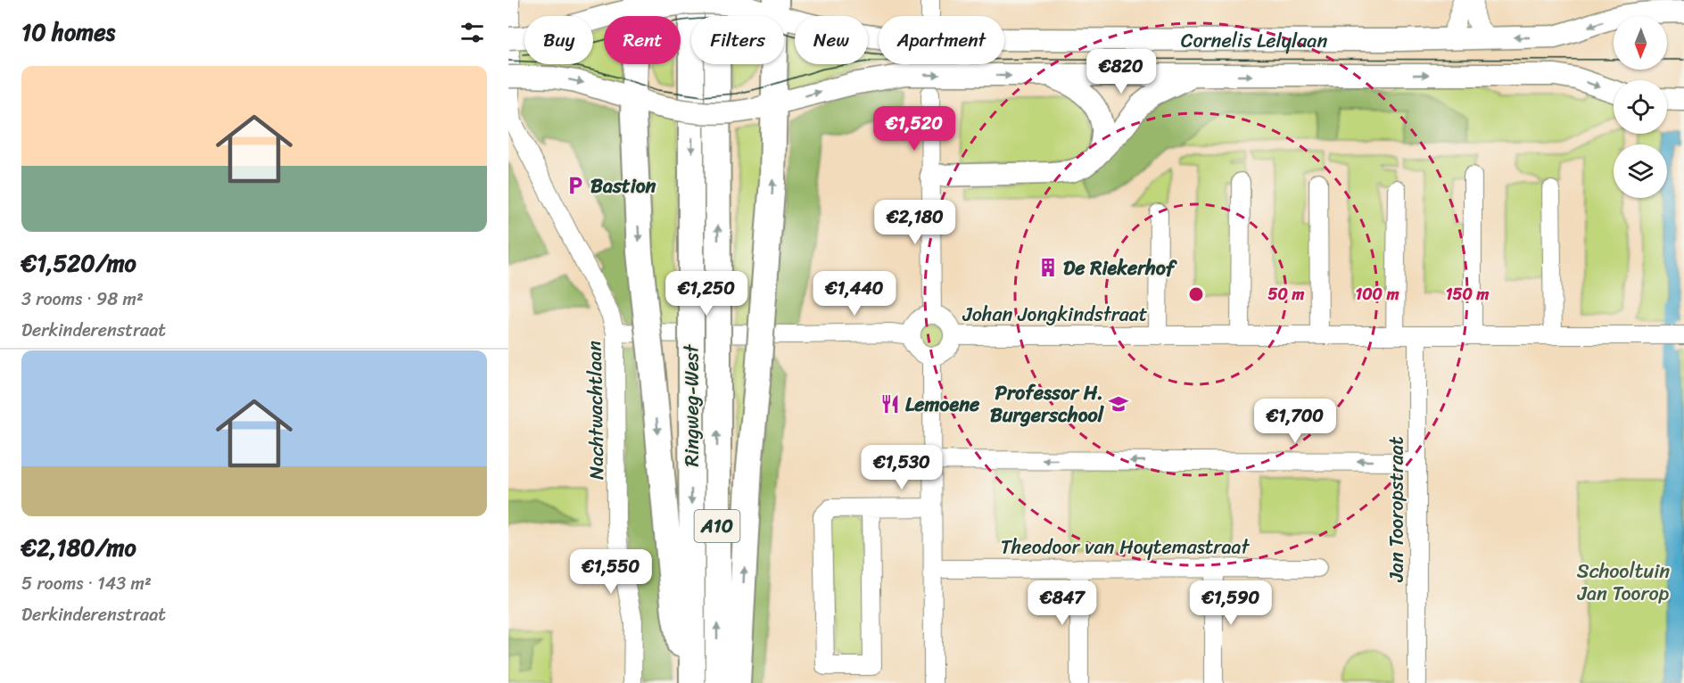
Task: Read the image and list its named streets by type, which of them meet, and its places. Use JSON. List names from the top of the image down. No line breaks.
{"streets":{"highway":["Ringweg-West","A10"],"main road":["Cornelis Lelylaan"],"street":["Johan Jongkindstraat","Nachtwachtlaan","Jan Tooropstraat","Theodoor van Hoytemastraat"]},"crossings":[["Cornelis Lelylaan","Nachtwachtlaan"],["Cornelis Lelylaan","A10"],["Johan Jongkindstraat","Jan Tooropstraat"]],"parks":["Schooltuin Jan Toorop"],"places":{"parking":["Bastion"],"building":["De Riekerhof"],"restaurant":["Lemoene"],"school or university":["Professor H. Burgerschool"]},"north":"bottom","page":{"heading":"10 homes","chip":["Buy","Rent","Filters","New","Apartment"],"price":["€820","€1,520","€2,180","€1,250","€1,440","€1,700","€1,530","€1,550","€847","€1,590"],"list":[{"name":"€1,520/mo","note":"3 rooms · 98 m² · Derkinderenstraat"},{"name":"€2,180/mo","note":"5 rooms · 143 m² · Derkinderenstraat"}]},"rings":["50 m","100 m","150 m"]}
